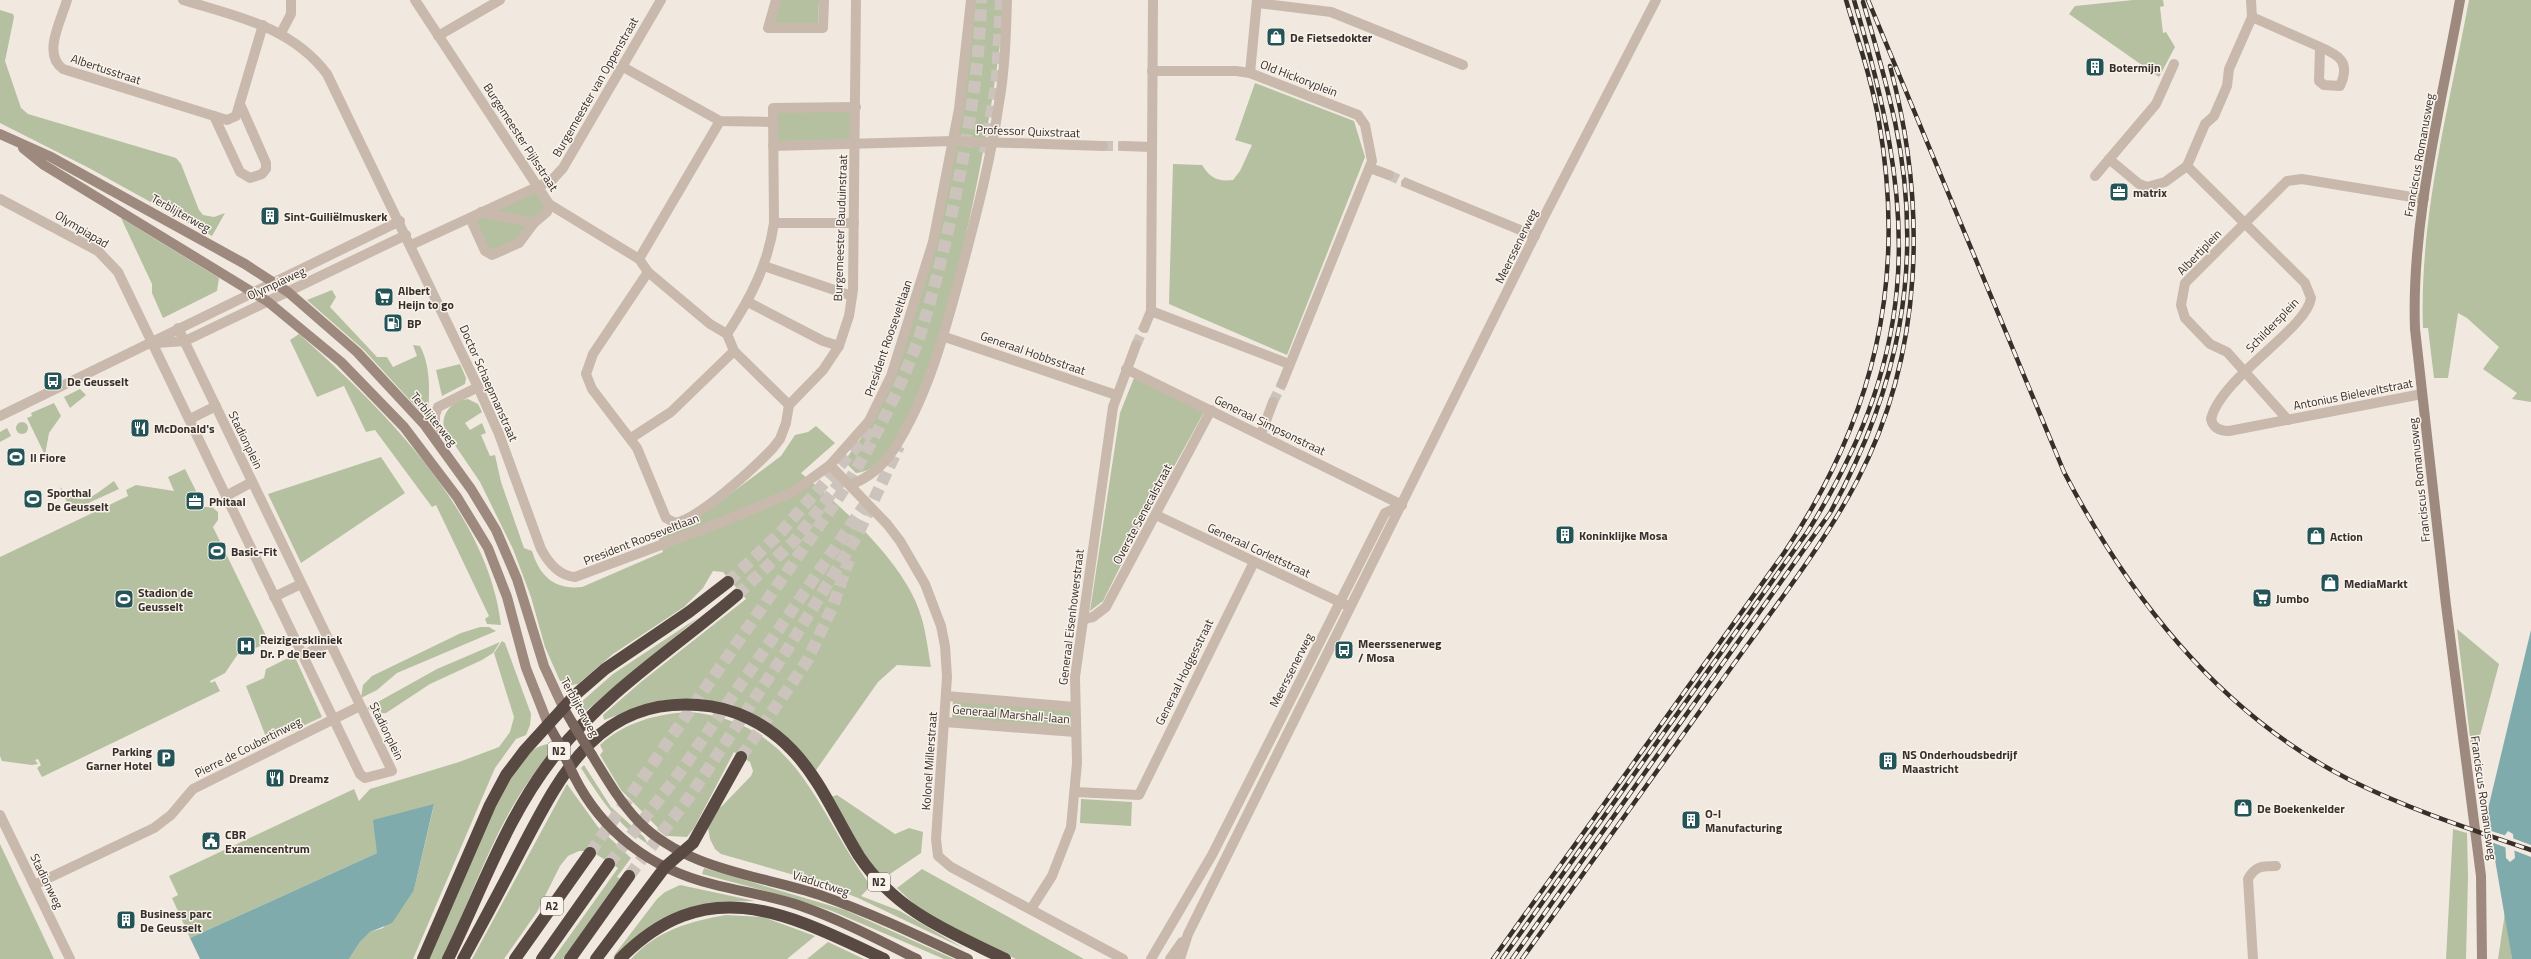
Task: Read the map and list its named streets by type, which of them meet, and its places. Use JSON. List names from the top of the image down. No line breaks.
{"streets":{"highway":["N2","A2"],"main road":["Franciscus Romanusweg","Terblijterweg","Viaductweg"],"street":["Albertusstraat","Old Hickoryplein","Burgemeester van Oppenstraat","Professor Quixstraat","Burgemeester Pijlsstraat","Burgemeester Bauduinstraat","Olympiapad","Meerssenerweg","Albertiplein","Olympiaweg","Schildersplein","President Rooseveltlaan","Generaal Hobbsstraat","Doctor Schaepmanstraat","Antonius Bieleveltstraat","Generaal Simpsonstraat","Stadionplein","Overste Senecalstraat","Generaal Corlettstraat","Generaal Eisenhowerstraat","Generaal Hodgesstraat","Generaal Marshall-laan","Pierre de Coubertinweg","Kolonel Millerstraat","Stadionweg"]},"crossings":[["Burgemeester van Oppenstraat","Burgemeester Pijlsstraat"],["Burgemeester van Oppenstraat","Doctor Schaepmanstraat"],["Professor Quixstraat","Burgemeester Bauduinstraat"],["Professor Quixstraat","President Rooseveltlaan"],["Franciscus Romanusweg","Albertiplein"],["Franciscus Romanusweg","Antonius Bieleveltstraat"],["Terblijterweg","Olympiaweg"],["Terblijterweg","N2"],["Terblijterweg","Viaductweg"],["Olympiapad","Olympiaweg"],["Olympiapad","Stadionplein"],["Meerssenerweg","Generaal Simpsonstraat"],["Meerssenerweg","Generaal Corlettstraat"],["Albertiplein","Schildersplein"],["Albertiplein","Antonius Bieleveltstraat"],["Olympiaweg","Doctor Schaepmanstraat"],["Olympiaweg","Stadionplein"],["Schildersplein","Antonius Bieleveltstraat"],["President Rooseveltlaan","Doctor Schaepmanstraat"],["President Rooseveltlaan","Kolonel Millerstraat"],["Generaal Hobbsstraat","Generaal Eisenhowerstraat"],["Generaal Simpsonstraat","Overste Senecalstraat"],["Generaal Simpsonstraat","Generaal Eisenhowerstraat"],["Stadionplein","Pierre de Coubertinweg"],["Overste Senecalstraat","Generaal Corlettstraat"],["Overste Senecalstraat","Generaal Eisenhowerstraat"],["Generaal Corlettstraat","Generaal Hodgesstraat"],["Generaal Eisenhowerstraat","Generaal Hodgesstraat"],["Generaal Eisenhowerstraat","Generaal Marshall-laan"],["Generaal Eisenhowerstraat","Kolonel Millerstraat"],["Generaal Marshall-laan","Kolonel Millerstraat"],["Pierre de Coubertinweg","Stadionweg"]],"places":{"shop":["De Fietsedokter","Action","MediaMarkt","De Boekenkelder"],"building":["Botermijn","Sint-Guiliëlmuskerk","Koninklijke Mosa","NS Onderhoudsbedrijf Maastricht","O-I Manufacturing","Business parc De Geusselt"],"office":["matrix","Phitaal"],"supermarket":["Albert Heijn to go","Jumbo"],"fuel station":["BP"],"bus stop":["De Geusselt","Meerssenerweg / Mosa"],"restaurant":["McDonald's","Dreamz"],"sports":["Il Fiore","Sporthal De Geusselt","Basic-Fit","Stadion de Geusselt"],"hospital":["Reizigerskliniek Dr. P de Beer"],"parking":["Parking Garner Hotel"],"public building":["CBR Examencentrum"]}}
